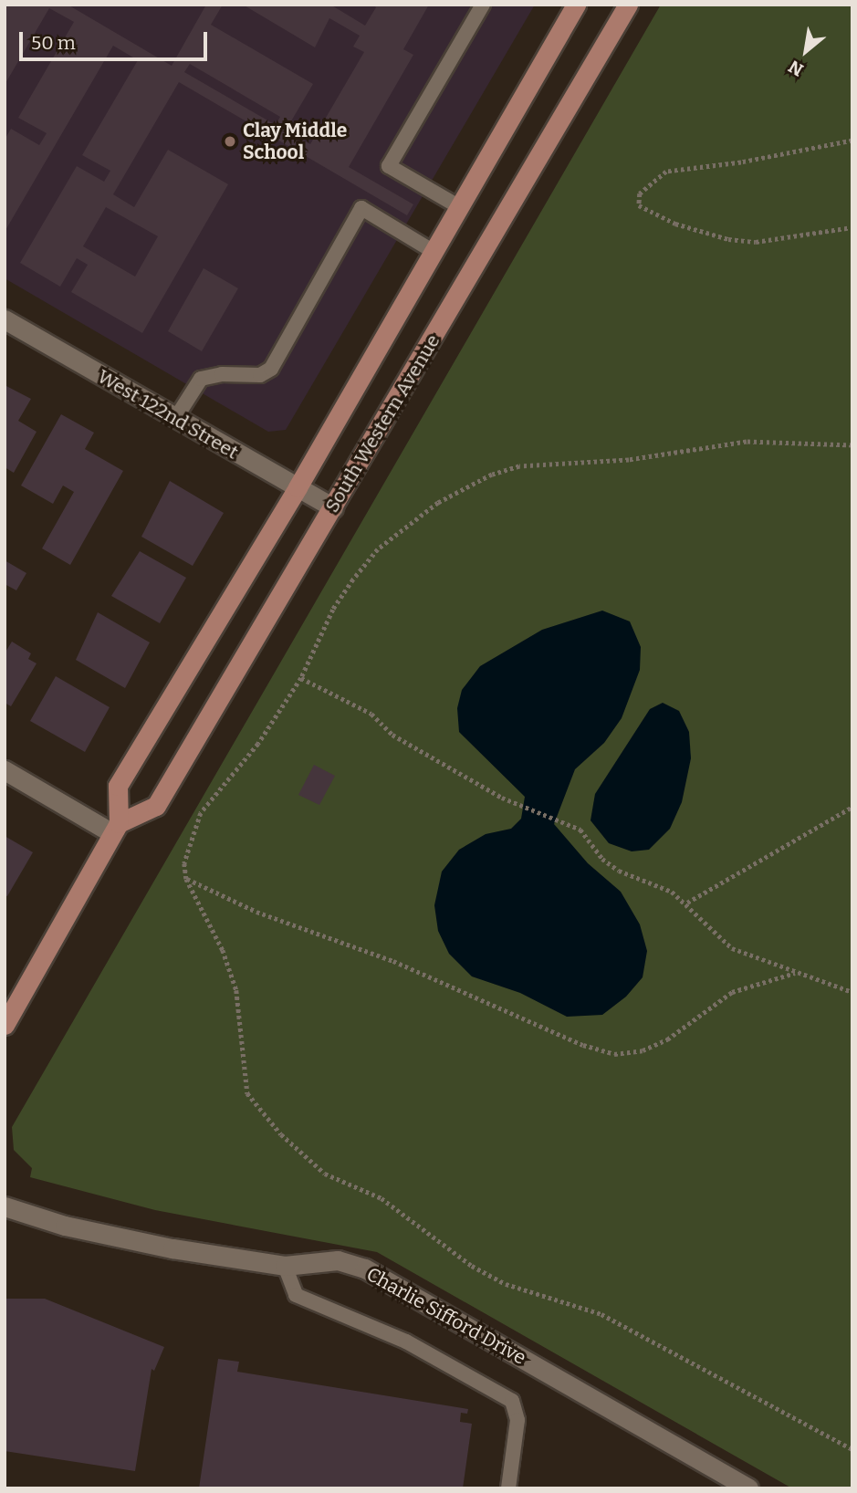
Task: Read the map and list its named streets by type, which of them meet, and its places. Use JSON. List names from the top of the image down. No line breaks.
{"streets":{"main road":["South Western Avenue"],"street":["West 122nd Street","Charlie Sifford Drive"]},"crossings":[["West 122nd Street","South Western Avenue"]],"places":["Clay Middle School"],"scale_bar":"50 m","north":"bottom left"}
